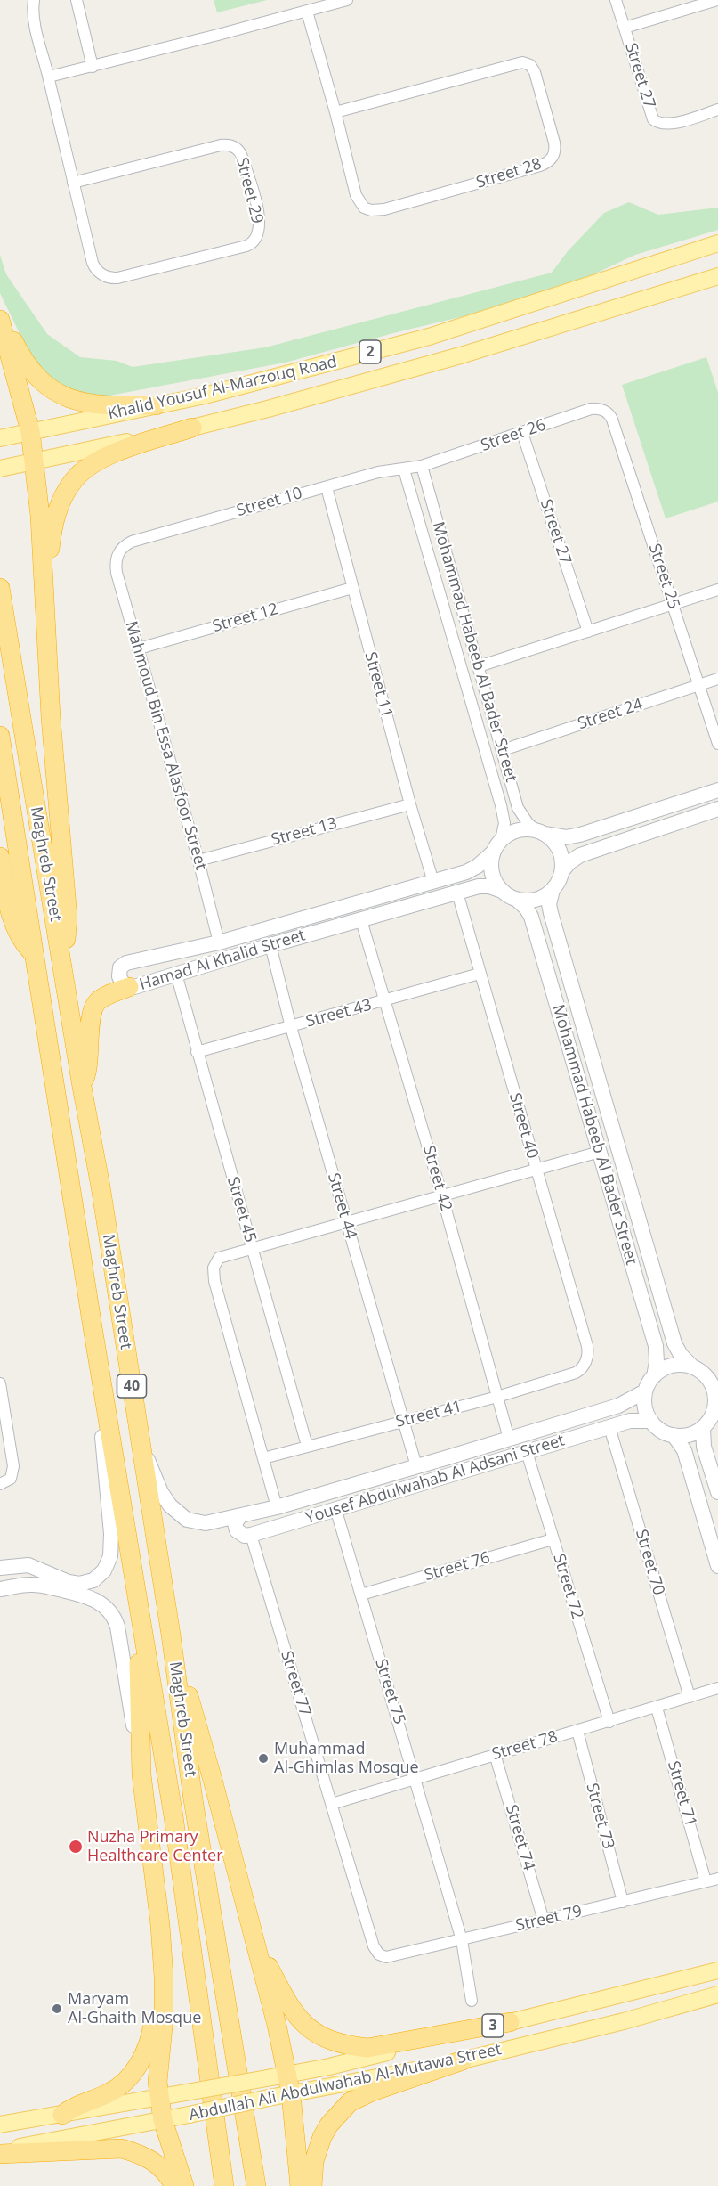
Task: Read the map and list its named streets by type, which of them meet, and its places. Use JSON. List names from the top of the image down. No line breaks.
{"streets":{"highway":["Maghreb Street","40"],"main road":["2","Khalid Yousuf Al-Marzouq Road","3","Abdullah Ali Abdulwahab Al-Mutawa Street"],"street":["Street 27","Street 28","Street 29","Street 26","Street 10","Street 25","Street 12","Mohammad Habeeb Al Bader Street","Street 11","Street 24","Mahmoud Bin Essa Alasfoor Street","Street 13","Hamad Al Khalid Street","Street 43","Street 40","Street 42","Street 44","Street 45","Street 41","Yousef Abdulwahab Al Adsani Street","Street 70","Street 76","Street 72","Street 77","Street 75","Street 78","Street 71","Street 73","Street 74","Street 79"]},"crossings":[["Street 27","Street 26"],["Street 26","Street 10"],["Street 26","Street 25"],["Street 26","Mohammad Habeeb Al Bader Street"],["Street 10","Mohammad Habeeb Al Bader Street"],["Street 10","Street 11"],["Street 10","Mahmoud Bin Essa Alasfoor Street"],["Street 25","Street 24"],["Street 12","Street 11"],["Street 12","Mahmoud Bin Essa Alasfoor Street"],["Mohammad Habeeb Al Bader Street","Street 24"],["Mohammad Habeeb Al Bader Street","Hamad Al Khalid Street"],["Mohammad Habeeb Al Bader Street","Yousef Abdulwahab Al Adsani Street"],["Street 11","Street 13"],["Street 11","Hamad Al Khalid Street"],["Mahmoud Bin Essa Alasfoor Street","Street 13"],["Mahmoud Bin Essa Alasfoor Street","Hamad Al Khalid Street"],["Maghreb Street","Yousef Abdulwahab Al Adsani Street"],["Hamad Al Khalid Street","Street 40"],["Hamad Al Khalid Street","Street 42"],["Hamad Al Khalid Street","Street 44"],["Hamad Al Khalid Street","Street 45"],["Street 43","Street 40"],["Street 43","Street 42"],["Street 43","Street 44"],["Street 43","Street 45"],["Street 40","Street 41"],["Street 42","Street 41"],["Street 42","Yousef Abdulwahab Al Adsani Street"],["Street 44","Street 41"],["Street 44","Yousef Abdulwahab Al Adsani Street"],["Street 45","Street 41"],["Yousef Abdulwahab Al Adsani Street","Street 70"],["Yousef Abdulwahab Al Adsani Street","Street 72"],["Yousef Abdulwahab Al Adsani Street","Street 77"],["Yousef Abdulwahab Al Adsani Street","Street 75"],["Street 70","Street 78"],["Street 76","Street 72"],["Street 76","Street 75"],["Street 72","Street 78"],["Street 77","Street 78"],["Street 77","Street 79"],["Street 75","Street 78"],["Street 75","Street 79"],["Street 78","Street 71"],["Street 78","Street 73"],["Street 78","Street 74"],["Street 71","Street 79"],["Street 73","Street 79"],["Street 74","Street 79"]],"places":["Muhammad Al-Ghimlas Mosque","Nuzha Primary Healthcare Center","Maryam Al-Ghaith Mosque"]}
